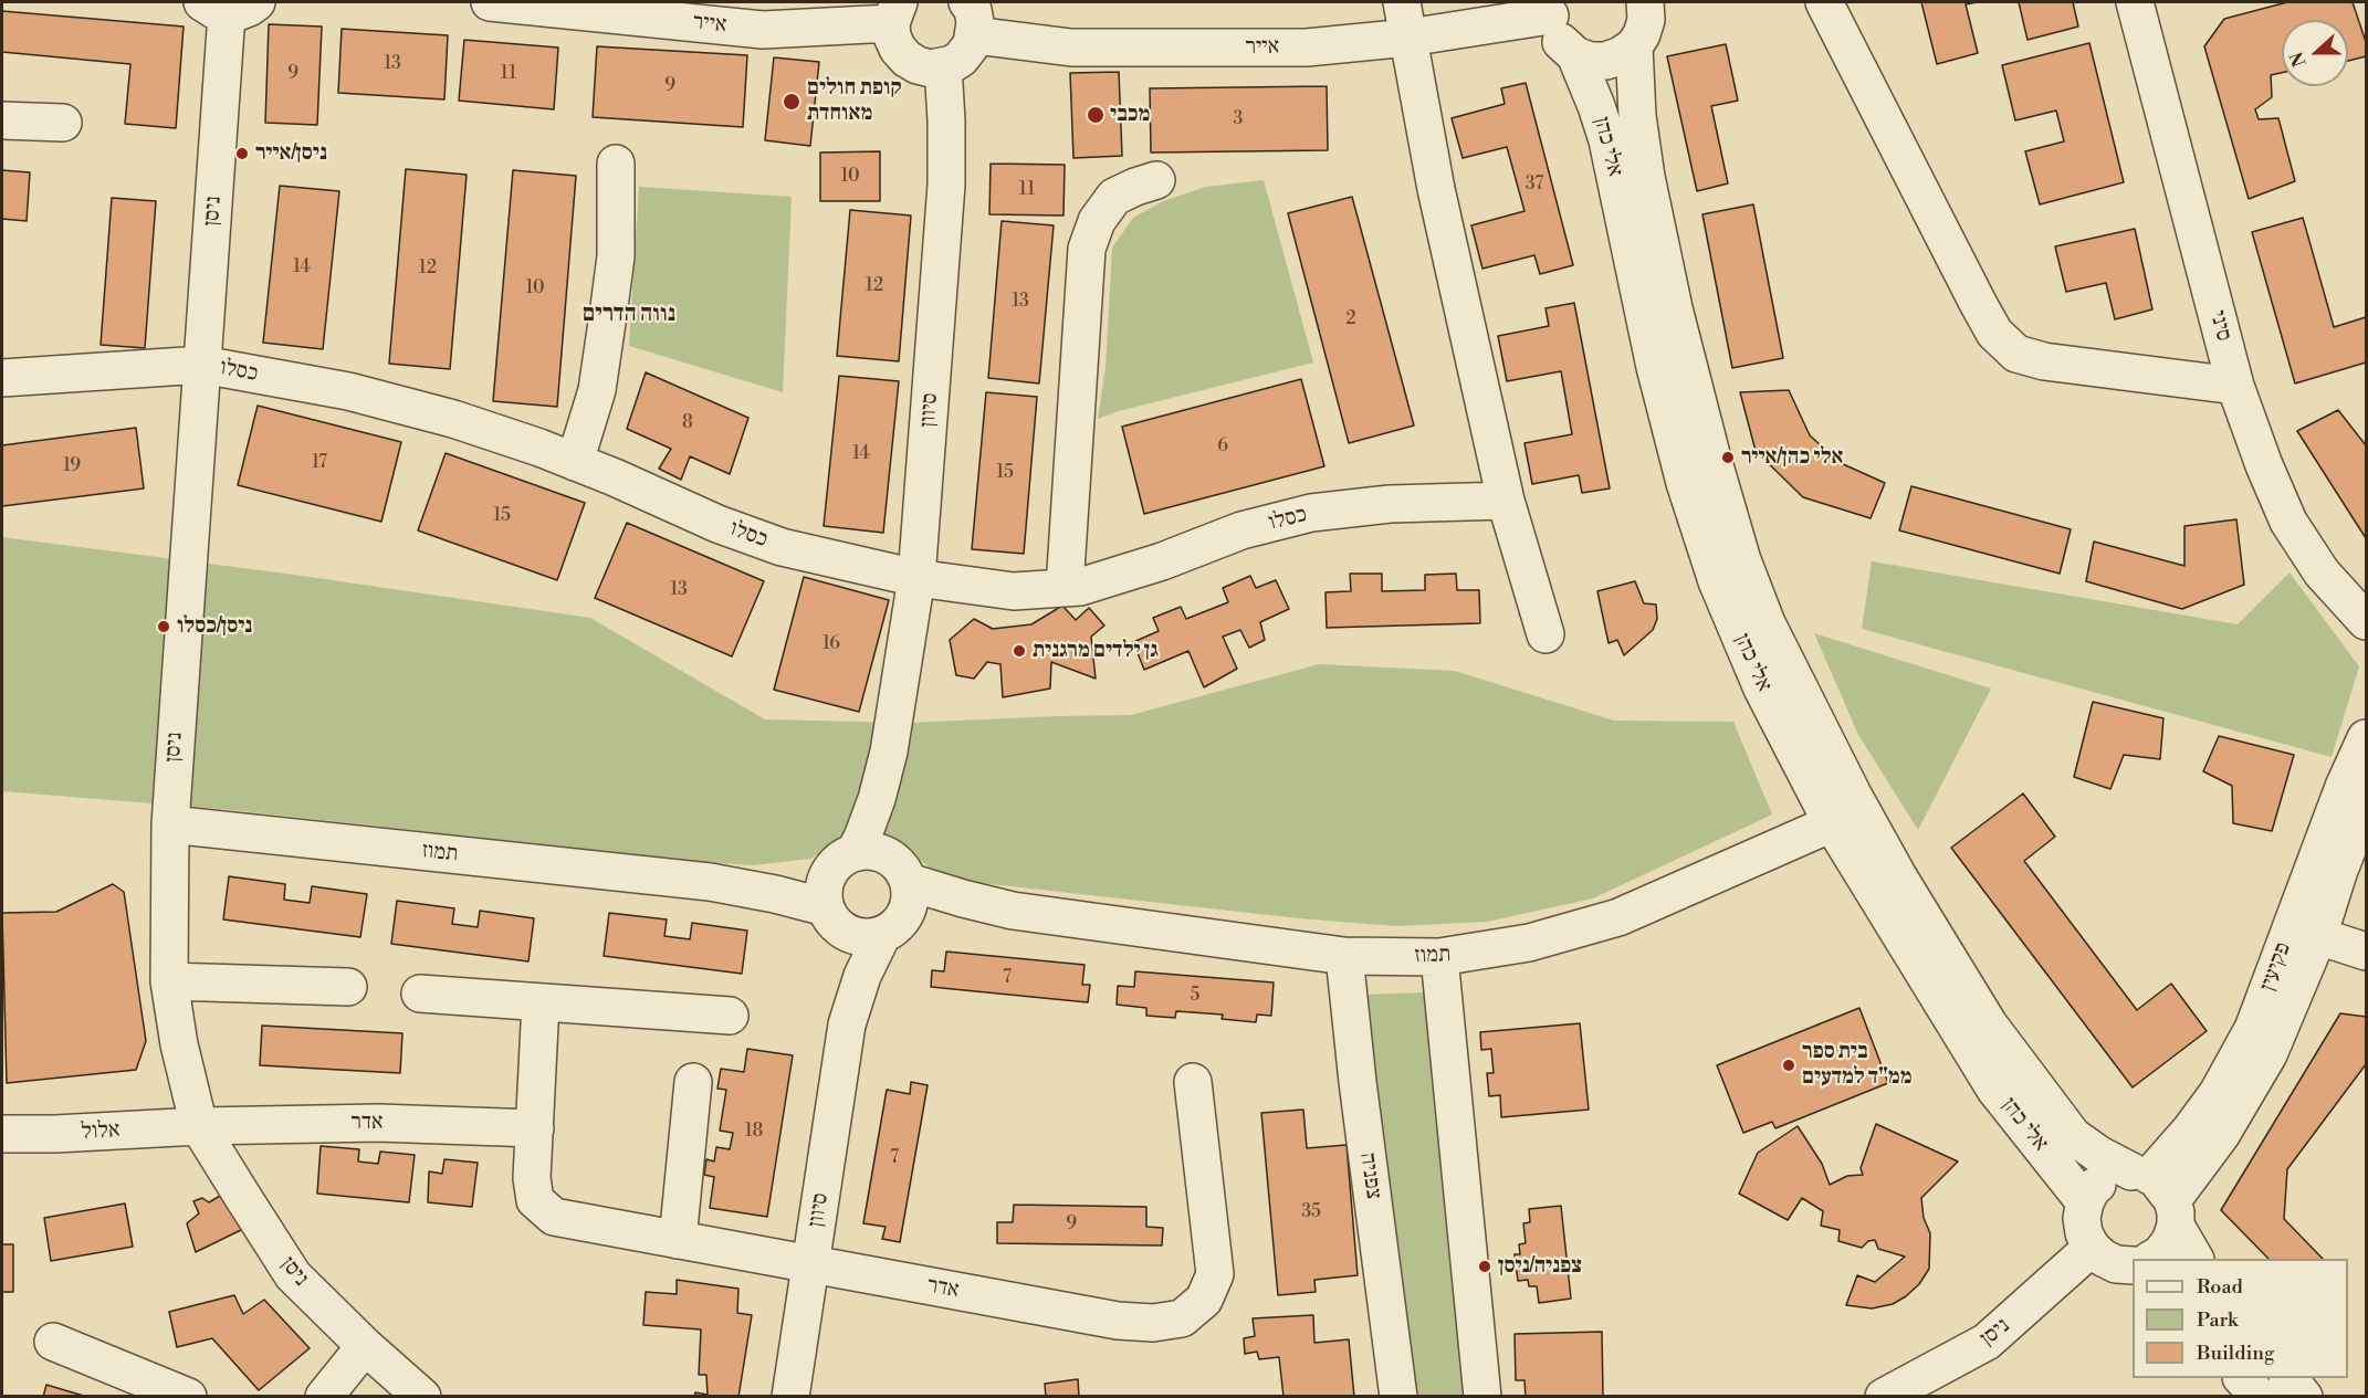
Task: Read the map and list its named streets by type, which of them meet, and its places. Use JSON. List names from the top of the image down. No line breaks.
{"streets":{"street":["אייר","אלי כהן","ניסן","סיני","כסלו","סיוון","תמוז","פקיעין","אדר","אלול","צפניה"]},"crossings":[["אייר","אלי כהן"],["אלי כהן","תמוז"],["אלי כהן","פקיעין"],["ניסן","כסלו"],["ניסן","תמוז"],["ניסן","אדר"],["ניסן","אלול"],["כסלו","סיוון"],["סיוון","תמוז"],["סיוון","אדר"],["תמוז","צפניה"],["אדר","אלול"]],"districts":["נווה הדרים"],"places":["קופת חולים מאוחדת","מכבי","ניסן/אייר","אלי כהן/אייר","ניסן/כסלו","גן ילדים מרגנית","בית ספר ממ\"ד למדעים","צפניה/ניסן"],"house_numbers":["13","9","11","9","3","10","37","11","14","12","12","10","13","2","8","6","14","17","19","15","15","13","16","7","5","18","7","35","9"],"legend":["Road","Park","Building"],"north":"left"}
